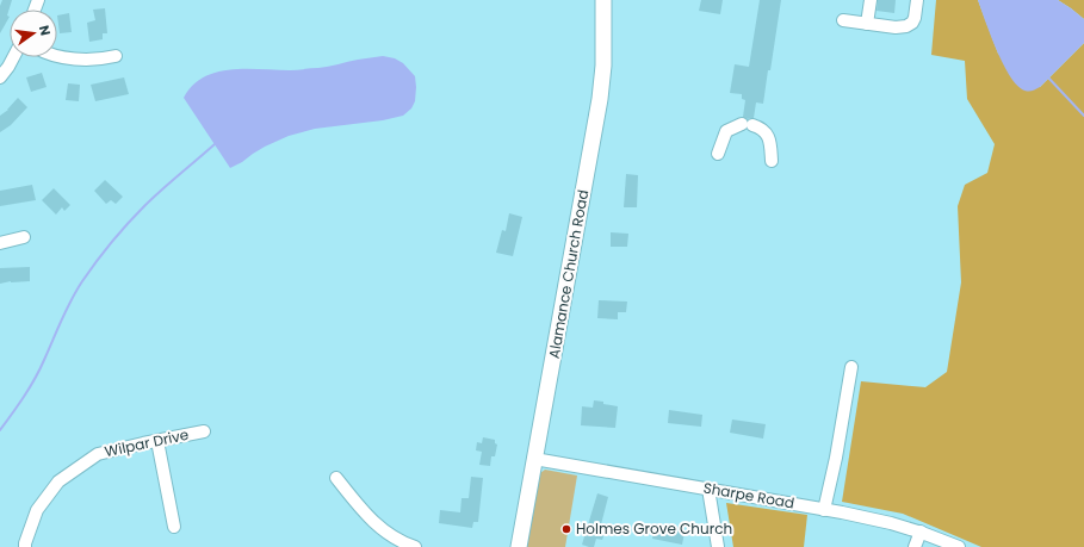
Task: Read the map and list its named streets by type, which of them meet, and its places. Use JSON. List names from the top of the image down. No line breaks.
{"streets":{"main road":["Alamance Church Road"],"street":["Wilpar Drive","Sharpe Road"]},"crossings":[["Alamance Church Road","Sharpe Road"]],"places":["Holmes Grove Church"],"north":"right"}
